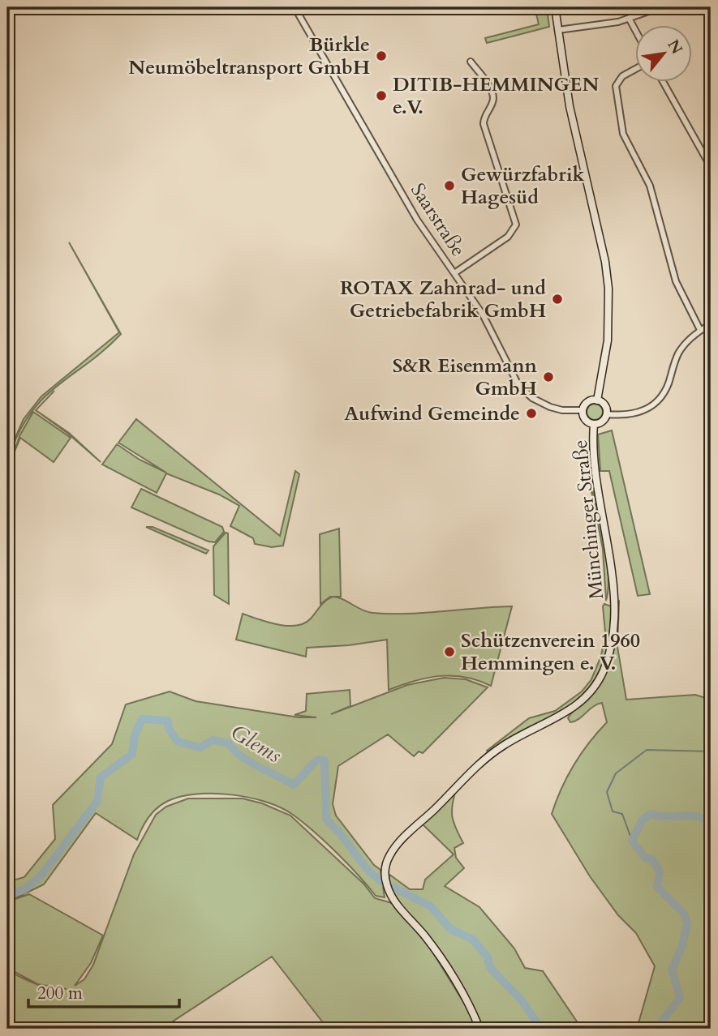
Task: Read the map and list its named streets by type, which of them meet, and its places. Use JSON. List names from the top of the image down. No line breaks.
{"streets":{"street":["Saarstraße","Münchinger Straße"]},"crossings":[["Saarstraße","Münchinger Straße"]],"water":["Glems"],"places":["Bürkle Neumöbeltransport GmbH","DITIB-HEMMINGEN e.V.","Gewürzfabrik Hagesüd","ROTAX Zahnrad- und Getriebefabrik GmbH","S&R Eisenmann GmbH","Aufwind Gemeinde","Schützenverein 1960 Hemmingen e. V."],"scale_bar":"200 m","north":"top right"}
